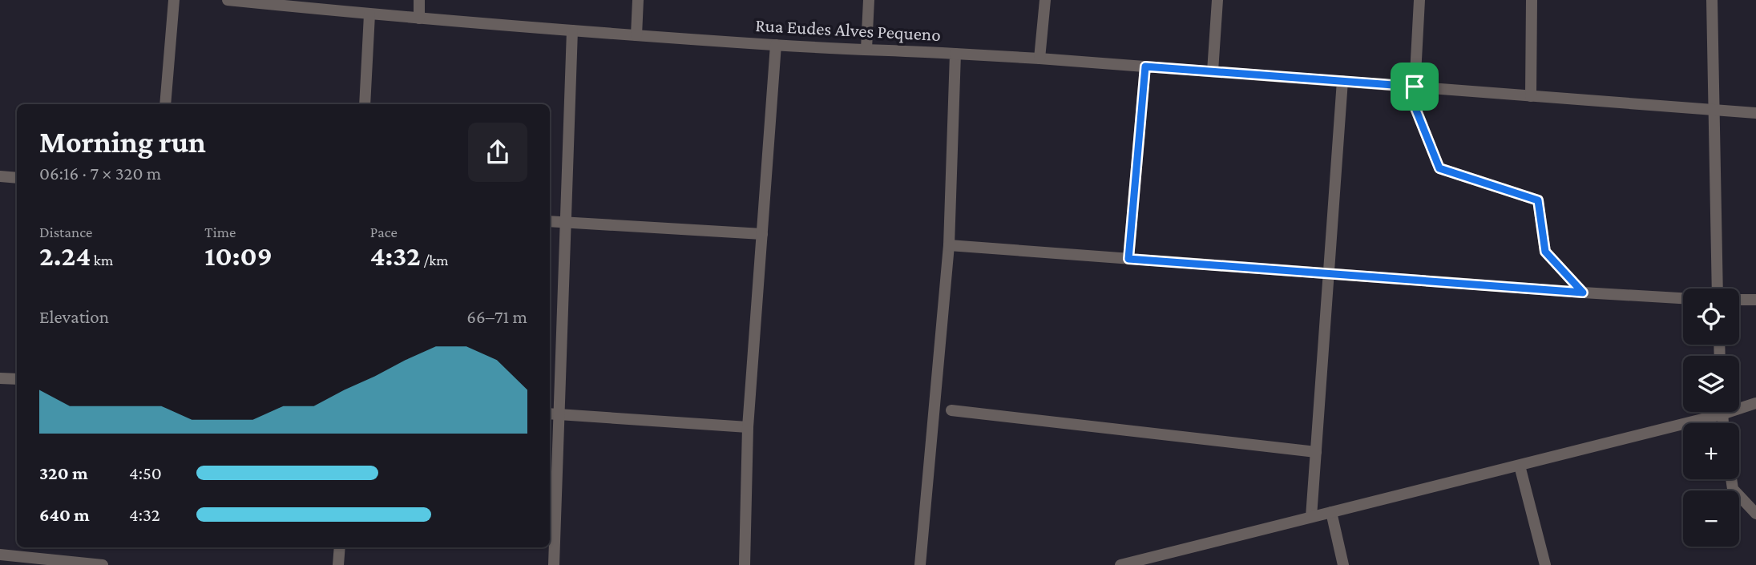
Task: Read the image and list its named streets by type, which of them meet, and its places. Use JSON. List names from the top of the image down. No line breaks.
{"streets":{"street":["Rua Eudes Alves Pequeno"]},"page":{"heading":["Morning run","06:16 · 7 × 320 m"],"stats":[["Distance","2.24 km"],["Time","10:09"],["Pace","4:32 /km"]],"map_buttons":["+","−"],"chart":["Elevation","66–71 m"],"list":[{"name":"320 m","note":"4:50"},{"name":"640 m","note":"4:32"}]}}
